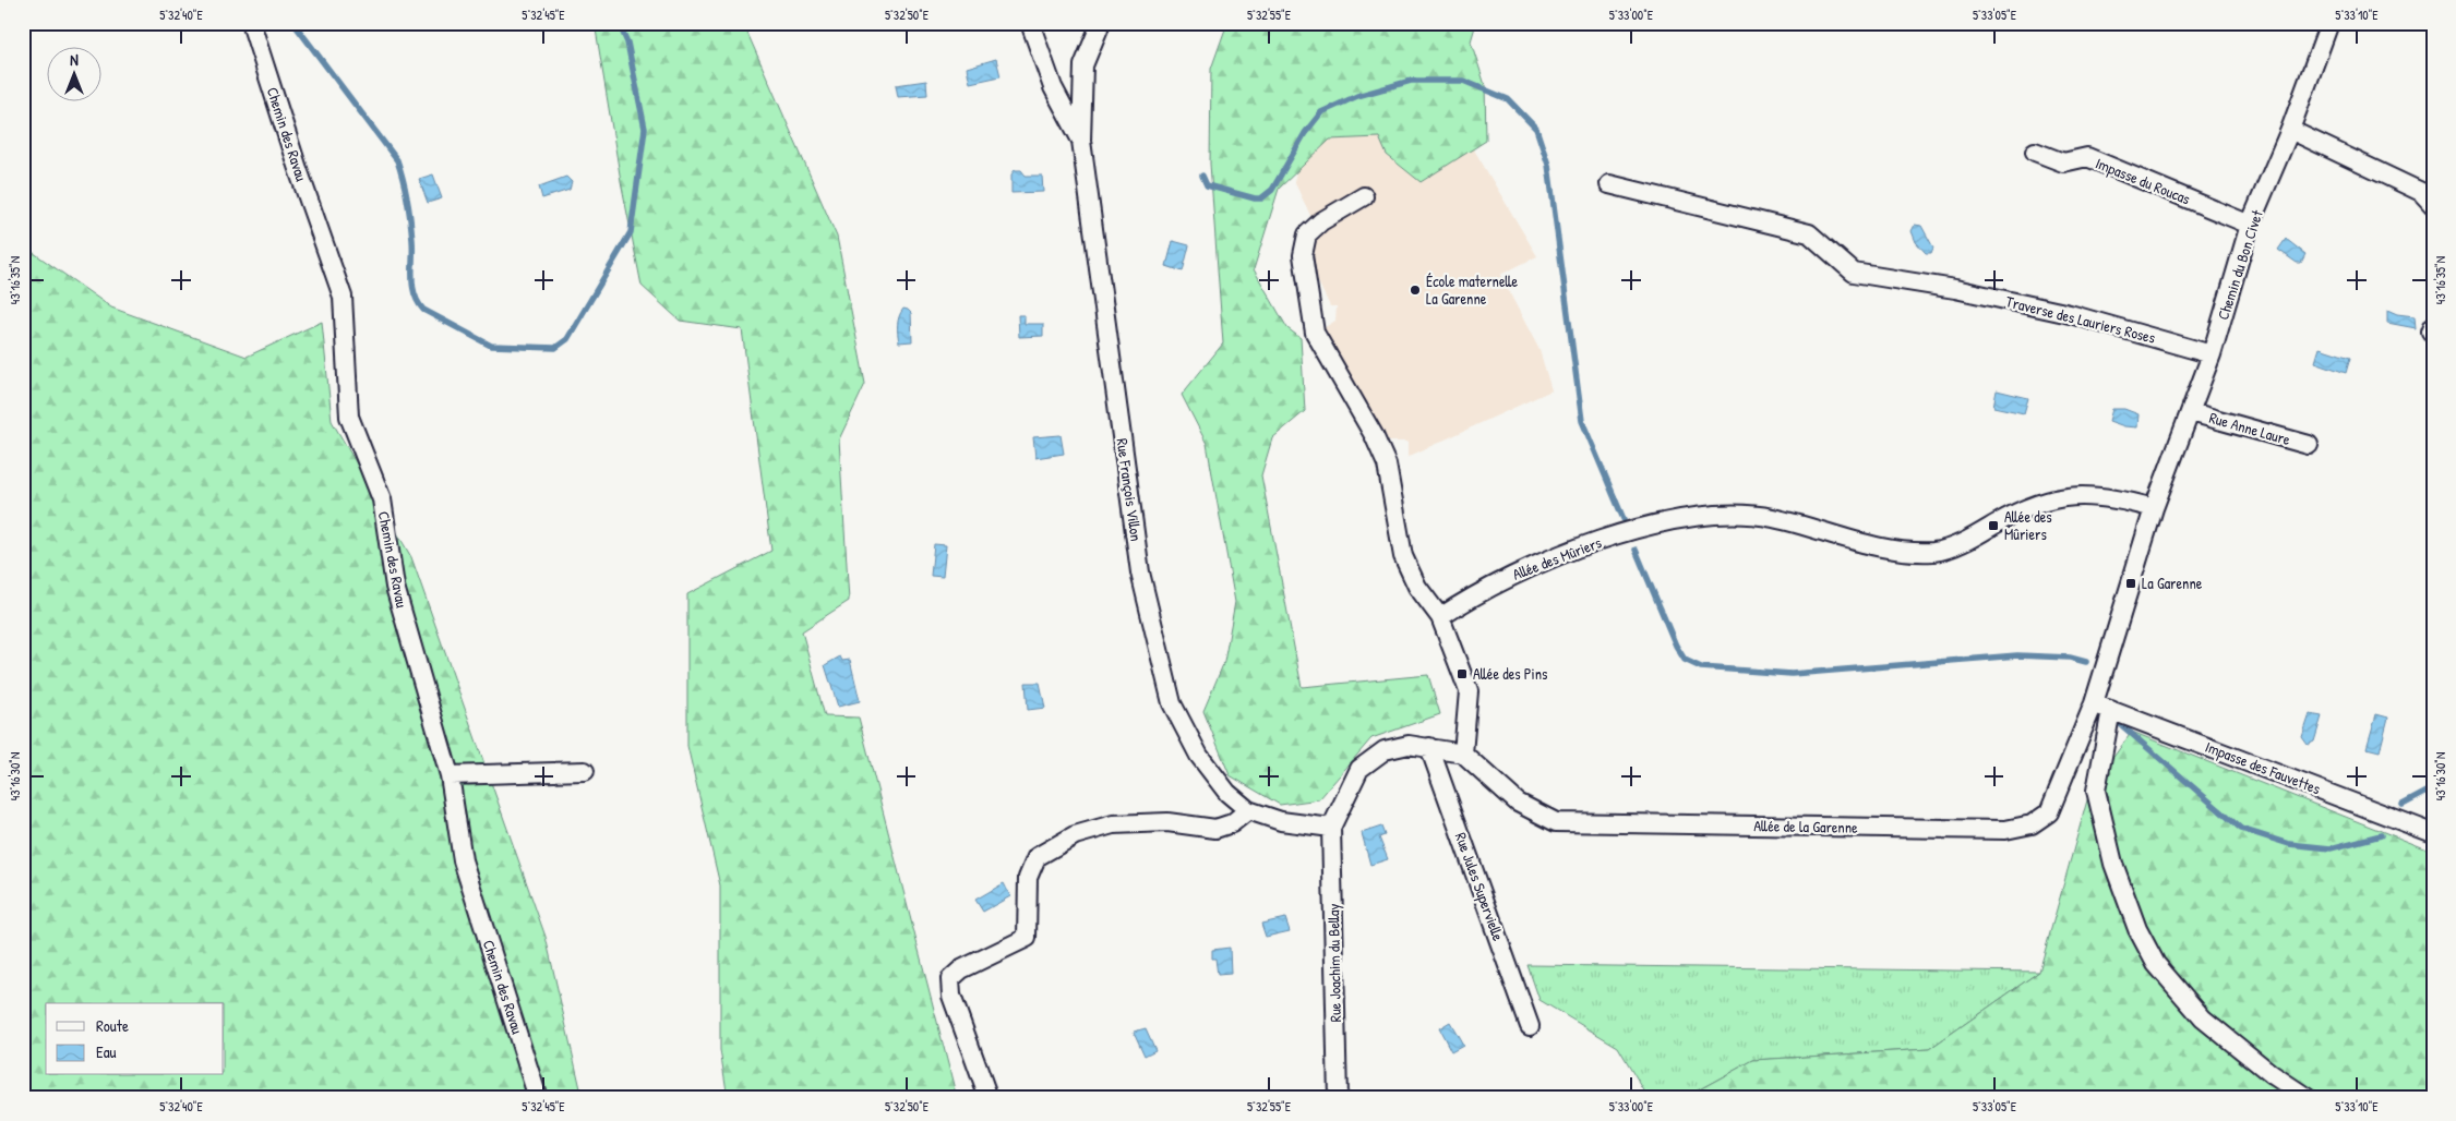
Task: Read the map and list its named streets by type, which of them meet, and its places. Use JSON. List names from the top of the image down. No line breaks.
{"streets":{"street":["Chemin des Ravau","Impasse du Roucas","Chemin du Bon Civet","Traverse des Lauriers Roses","Rue Anne Laure","Rue François Villon","Allée des Mûriers","Impasse des Fauvettes","Allée de la Garenne","Rue Jules Supervielle","Rue Joachim du Bellay"]},"crossings":[["Impasse du Roucas","Chemin du Bon Civet"],["Chemin du Bon Civet","Traverse des Lauriers Roses"],["Chemin du Bon Civet","Rue Anne Laure"],["Chemin du Bon Civet","Allée des Mûriers"],["Impasse des Fauvettes","Allée de la Garenne"]],"places":{"other":["École maternelle La Garenne"],"transit":["Allée des Mûriers","La Garenne","Allée des Pins"]},"legend":["Route","Eau"],"north":"top","coordinates":["5°32'40\"E","5°32'45\"E","5°32'50\"E","5°32'55\"E","5°33'00\"E","5°33'05\"E","5°33'10\"E","43°16'35\"N","43°16'30\"N"]}
